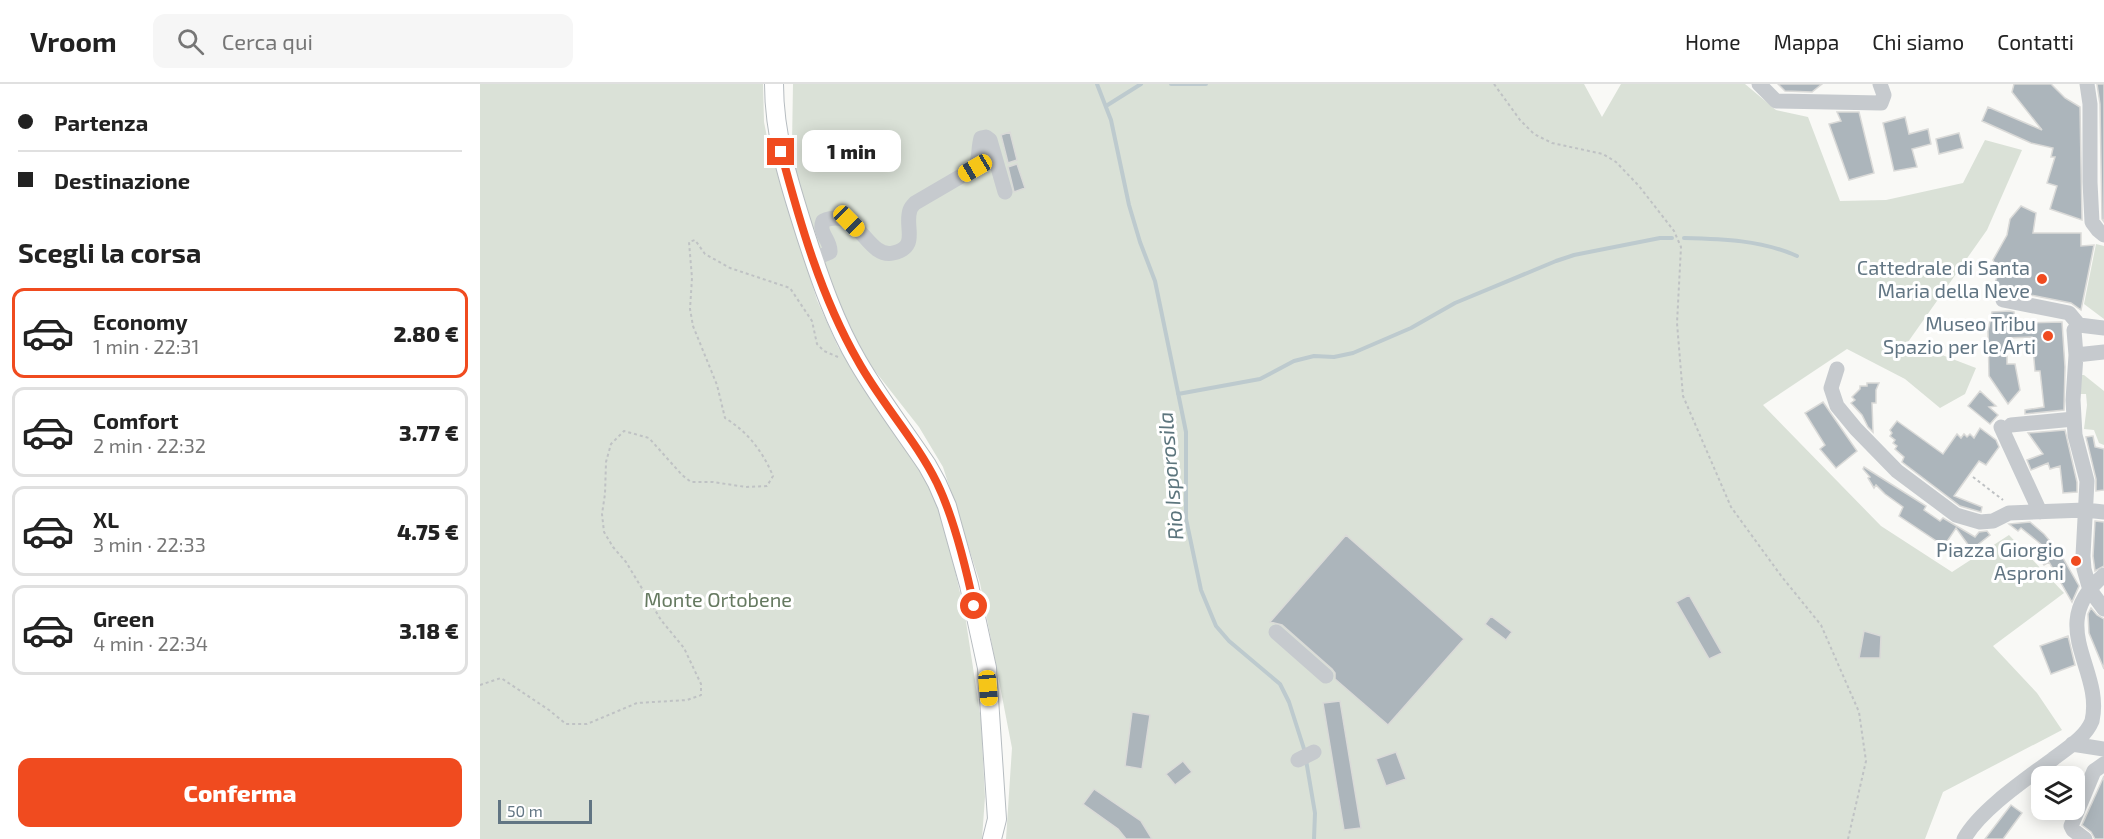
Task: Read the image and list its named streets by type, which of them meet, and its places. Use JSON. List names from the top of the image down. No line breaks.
{"water":["Rio Isporosila"],"parks":["Monte Ortobene"],"places":["Cattedrale di Santa Maria della Neve","Museo Tribu Spazio per le Arti","Piazza Giorgio Asproni"],"scale_bar":"50 m","page":{"header":"Vroom","search":"Cerca qui","nav":["Home","Mappa","Chi siamo","Contatti"],"banner":["Partenza","Destinazione"],"bubble":"1 min","heading":"Scegli la corsa","list":[{"name":"Economy","note":"1 min · 22:31","value":"2.80 €"},{"name":"Comfort","note":"2 min · 22:32","value":"3.77 €"},{"name":"XL","note":"3 min · 22:33","value":"4.75 €"},{"name":"Green","note":"4 min · 22:34","value":"3.18 €"}],"buttons":"Conferma","scale":"50 m"}}
